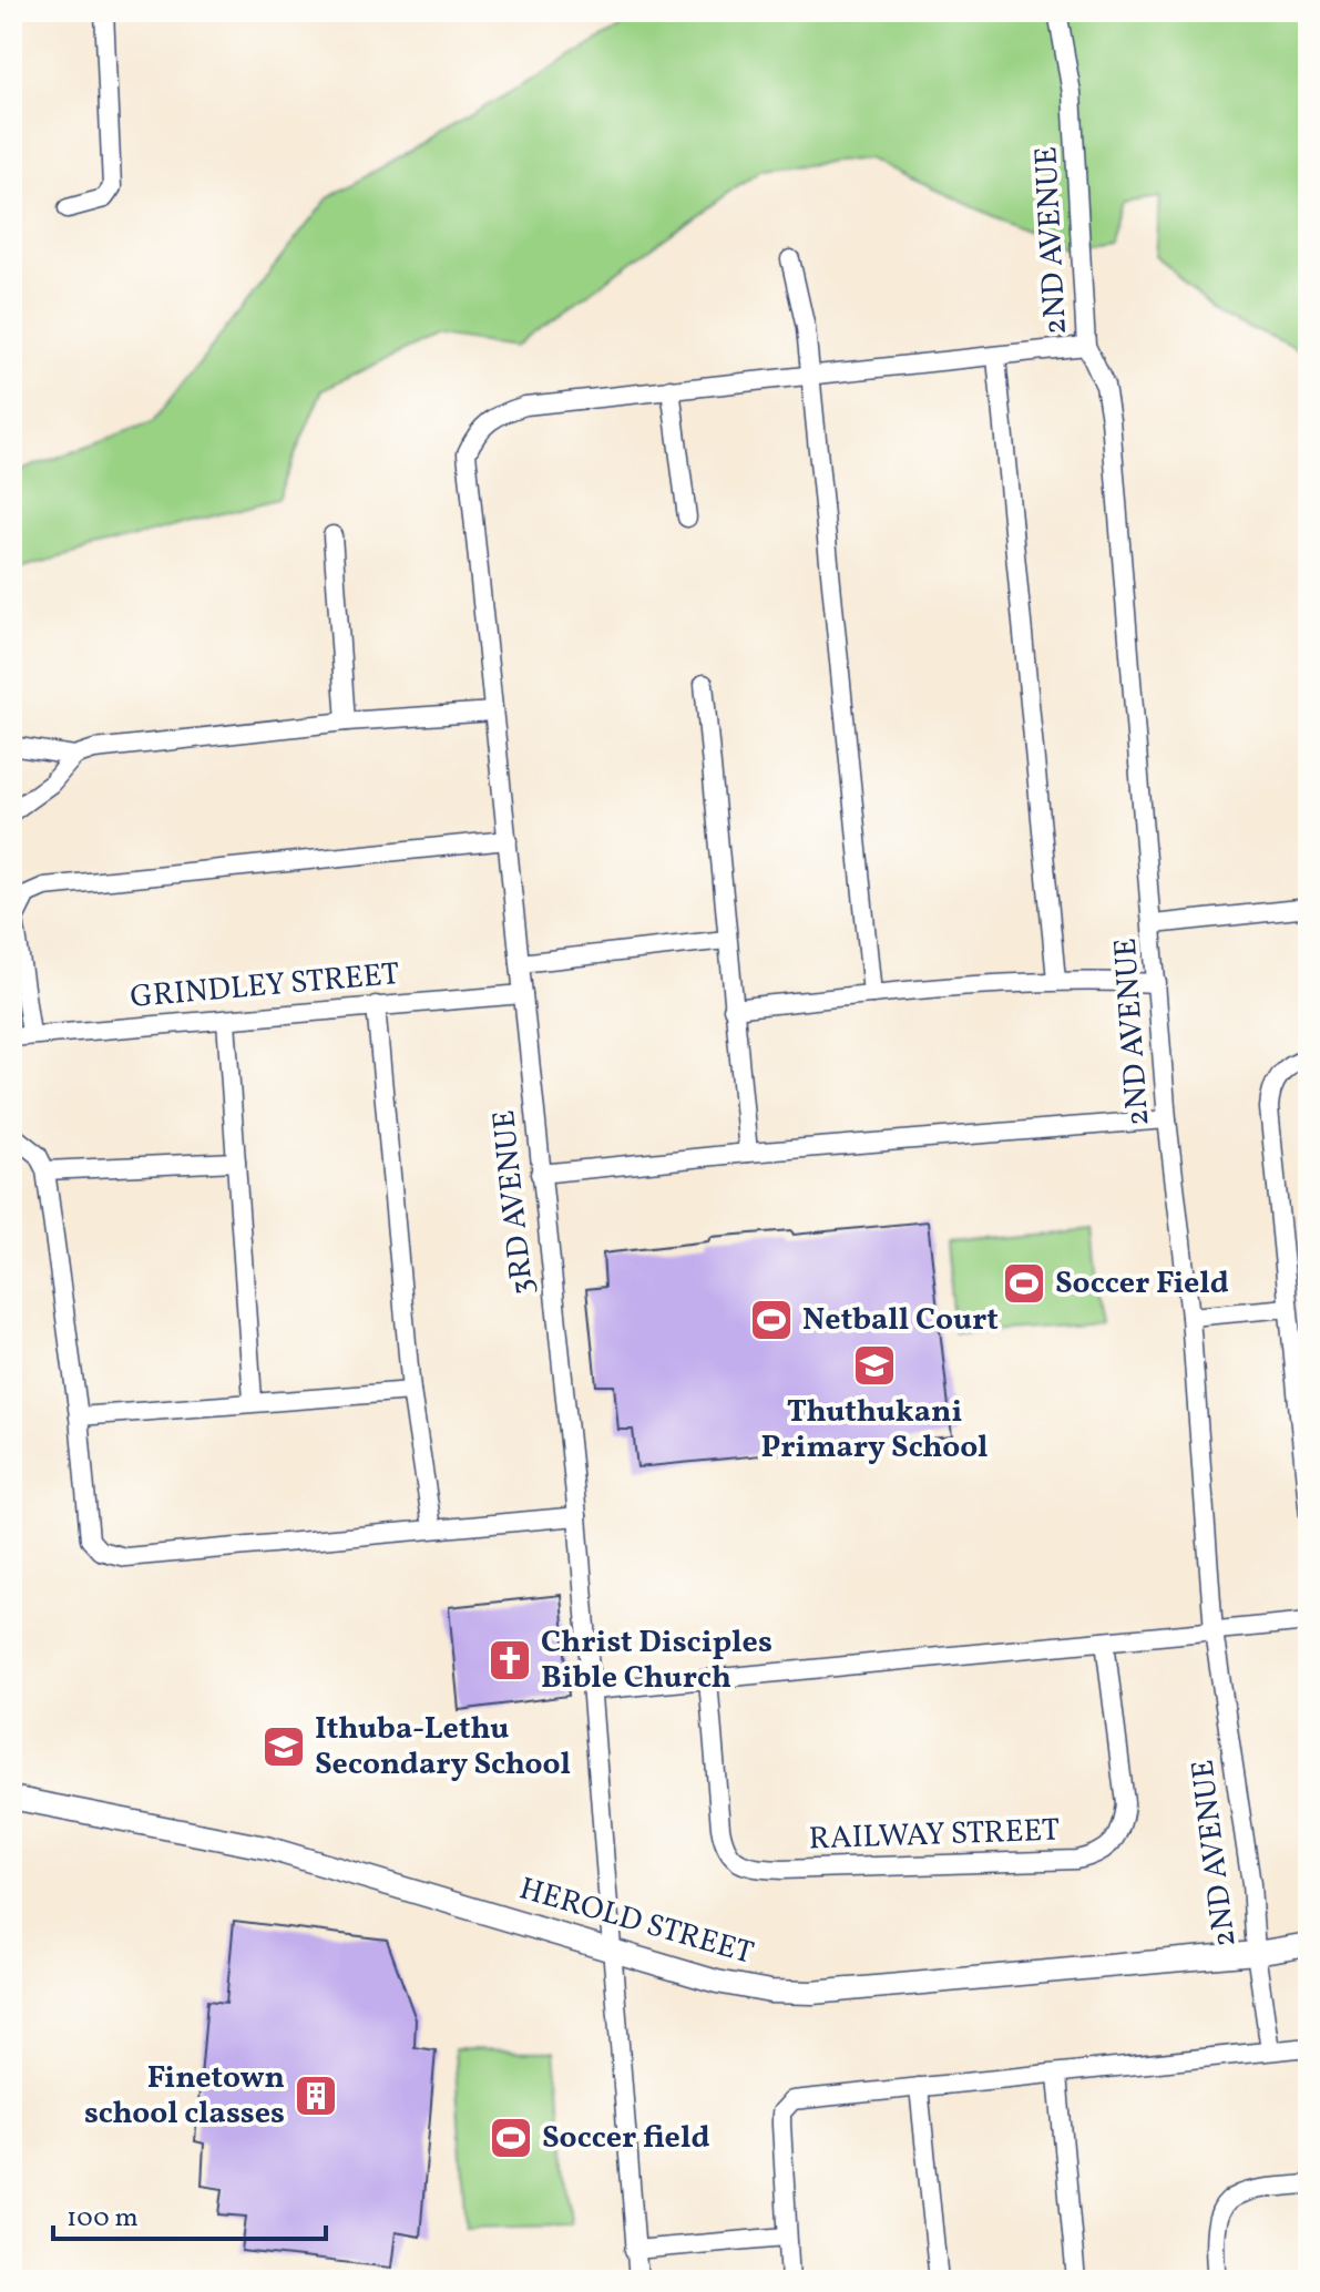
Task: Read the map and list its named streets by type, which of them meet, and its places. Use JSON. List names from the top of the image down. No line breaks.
{"streets":{"street":["2ND AVENUE","GRINDLEY STREET","3RD AVENUE","RAILWAY STREET","HEROLD STREET"]},"crossings":[["2ND AVENUE","HEROLD STREET"],["GRINDLEY STREET","3RD AVENUE"],["3RD AVENUE","HEROLD STREET"]],"places":{"sports":["Soccer Field","Netball Court","Soccer field"],"school or university":["Thuthukani Primary School","Ithuba-Lethu Secondary School"],"church":["Christ Disciples Bible Church"],"building":["Finetown school classes"]},"scale_bar":"100 m"}
